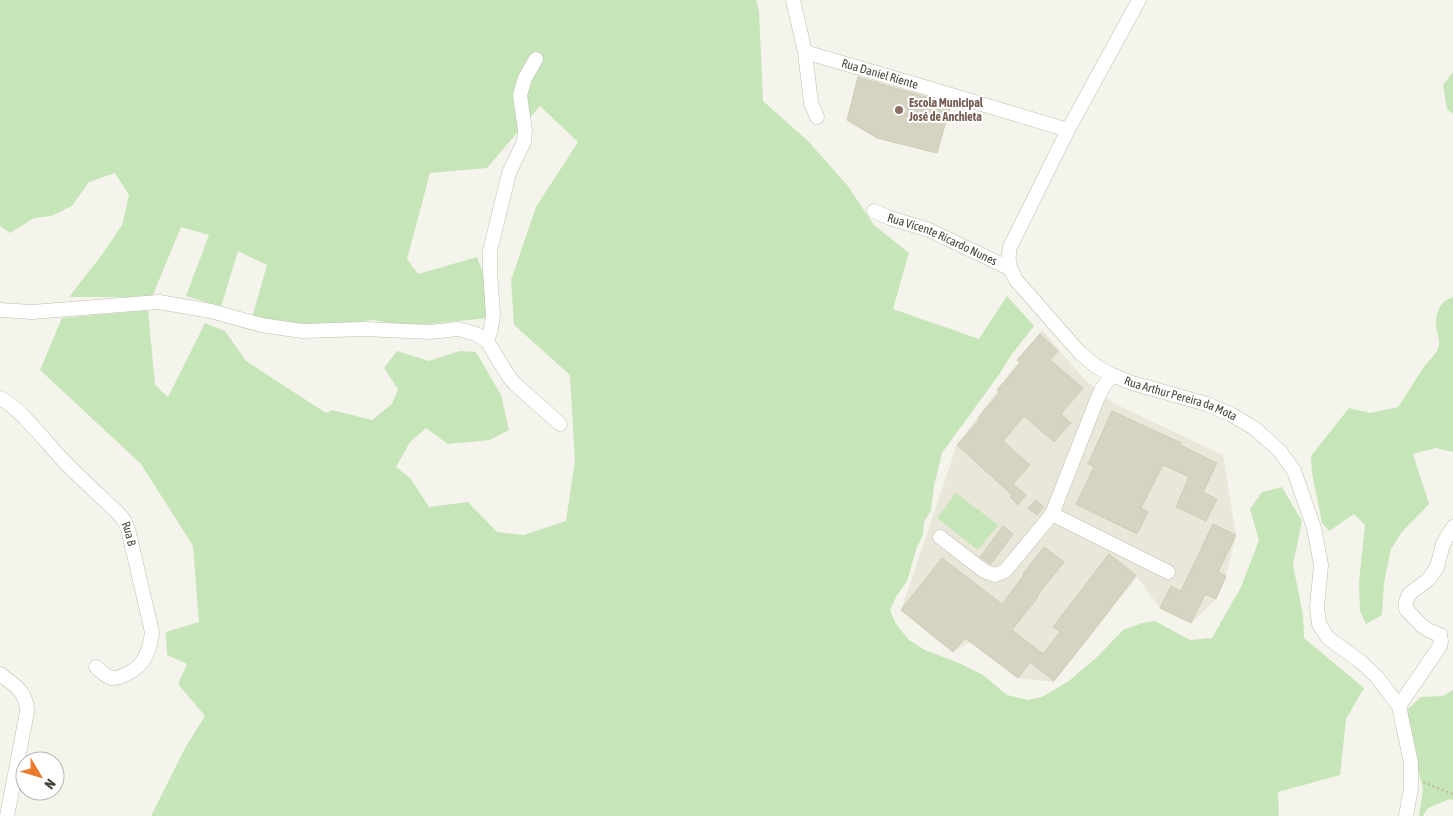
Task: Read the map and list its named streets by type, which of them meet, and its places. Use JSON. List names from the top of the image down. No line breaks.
{"streets":{"street":["Rua Daniel Riente","Rua Vicente Ricardo Nunes","Rua Arthur Pereira da Mota","Rua B"]},"crossings":[["Rua Vicente Ricardo Nunes","Rua Arthur Pereira da Mota"]],"places":["Escola Municipal José de Anchieta"],"north":"bottom right"}
